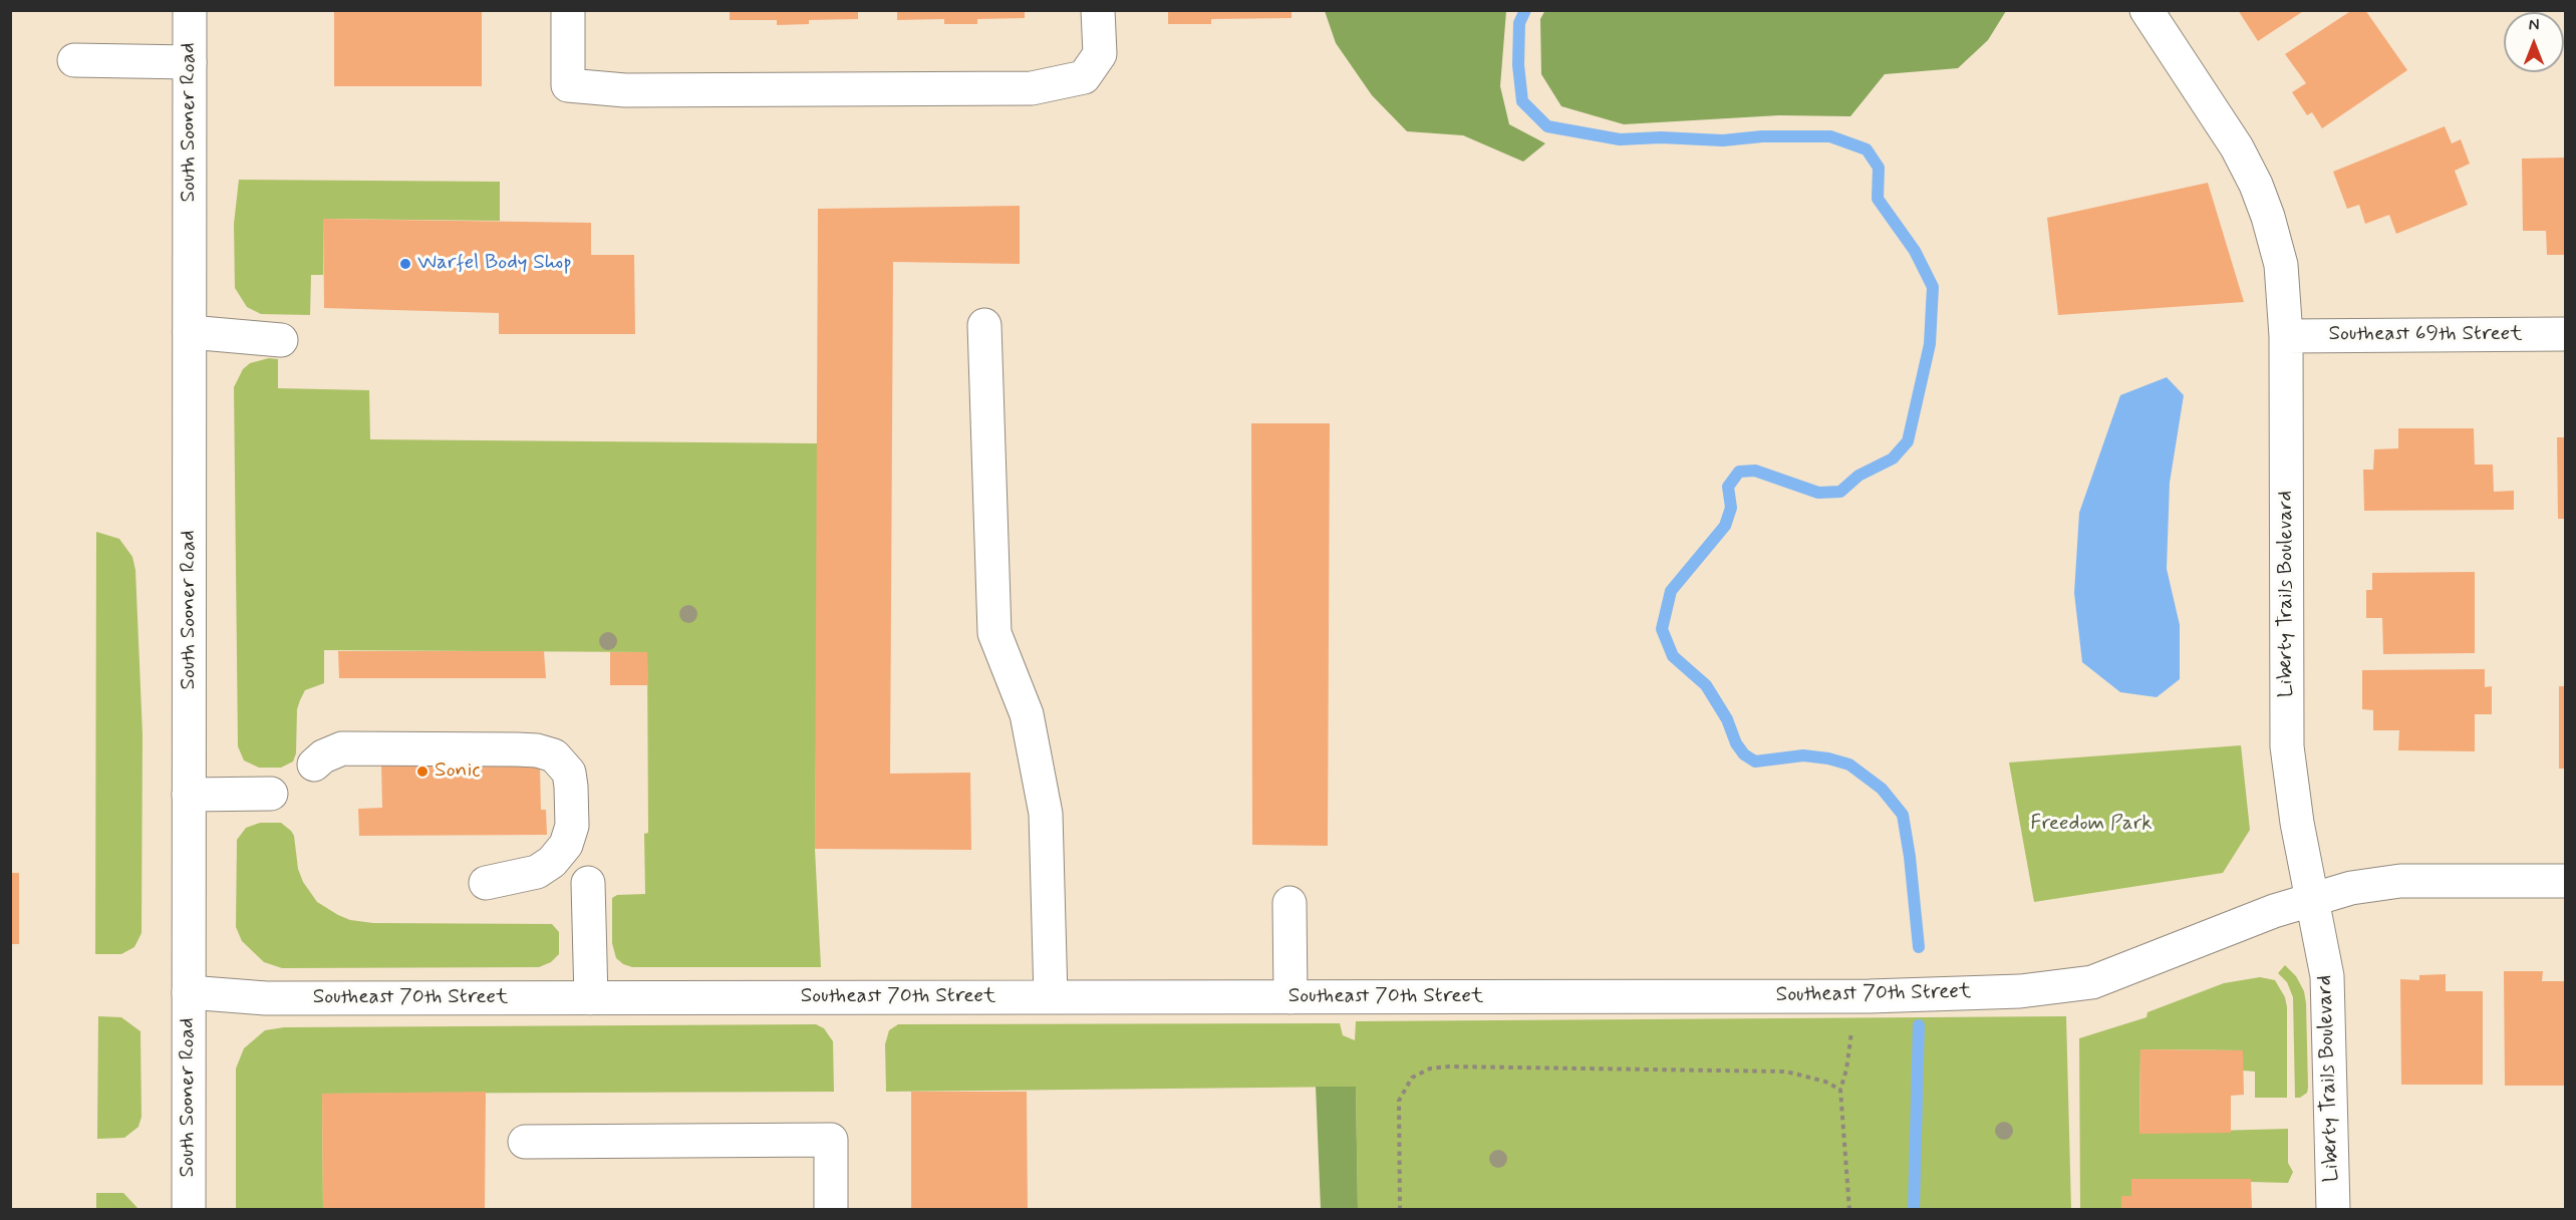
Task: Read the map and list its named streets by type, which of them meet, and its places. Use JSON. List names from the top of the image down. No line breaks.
{"streets":{"street":["South Sooner Road","Southeast 69th Street","Liberty Trails Boulevard","Southeast 70th Street"]},"crossings":[["South Sooner Road","Southeast 70th Street"],["Southeast 69th Street","Liberty Trails Boulevard"],["Liberty Trails Boulevard","Southeast 70th Street"]],"parks":["Freedom Park"],"places":["Warfel Body Shop","Sonic"],"north":"top"}
